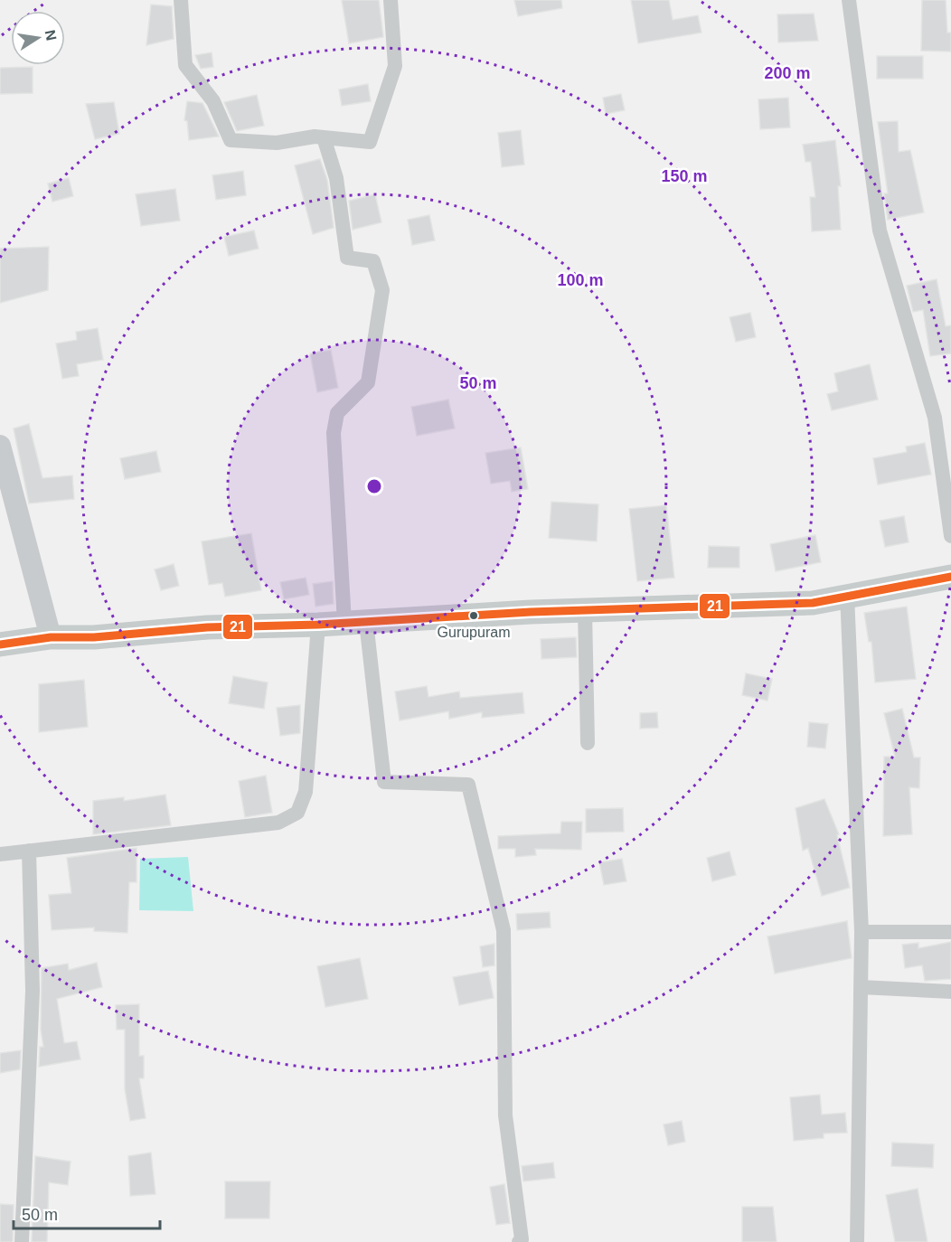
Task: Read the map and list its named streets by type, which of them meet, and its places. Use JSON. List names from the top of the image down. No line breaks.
{"places":["Gurupuram"],"lines":["transit line 21"],"scale_bar":"50 m","north":"right","rings":["200 m","150 m","100 m","50 m"]}
